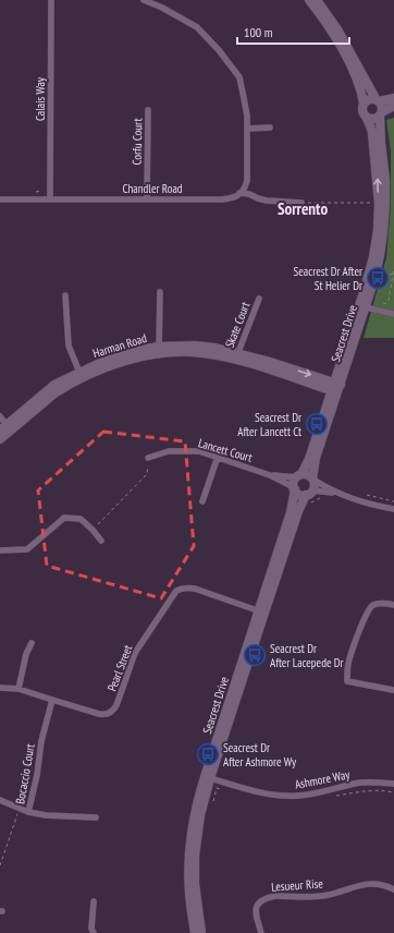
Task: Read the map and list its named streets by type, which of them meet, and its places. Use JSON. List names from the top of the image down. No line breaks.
{"streets":{"main road":["Seacrest Drive","Harman Road"],"street":["Calais Way","Corfu Court","Chandler Road","Skate Court","Lancett Court","Pearl Street","Bocaccio Court","Ashmore Way","Lesueur Rise"]},"crossings":[["Calais Way","Chandler Road"],["Corfu Court","Chandler Road"],["Skate Court","Harman Road"],["Seacrest Drive","Harman Road"],["Seacrest Drive","Lancett Court"],["Seacrest Drive","Pearl Street"],["Seacrest Drive","Ashmore Way"],["Pearl Street","Bocaccio Court"]],"districts":["Sorrento"],"places":{"bus stop":["Seacrest Dr After St Helier Dr","Seacrest Dr After Lancett Ct","Seacrest Dr After Lacepede Dr","Seacrest Dr After Ashmore Wy"]},"scale_bar":"100 m"}
